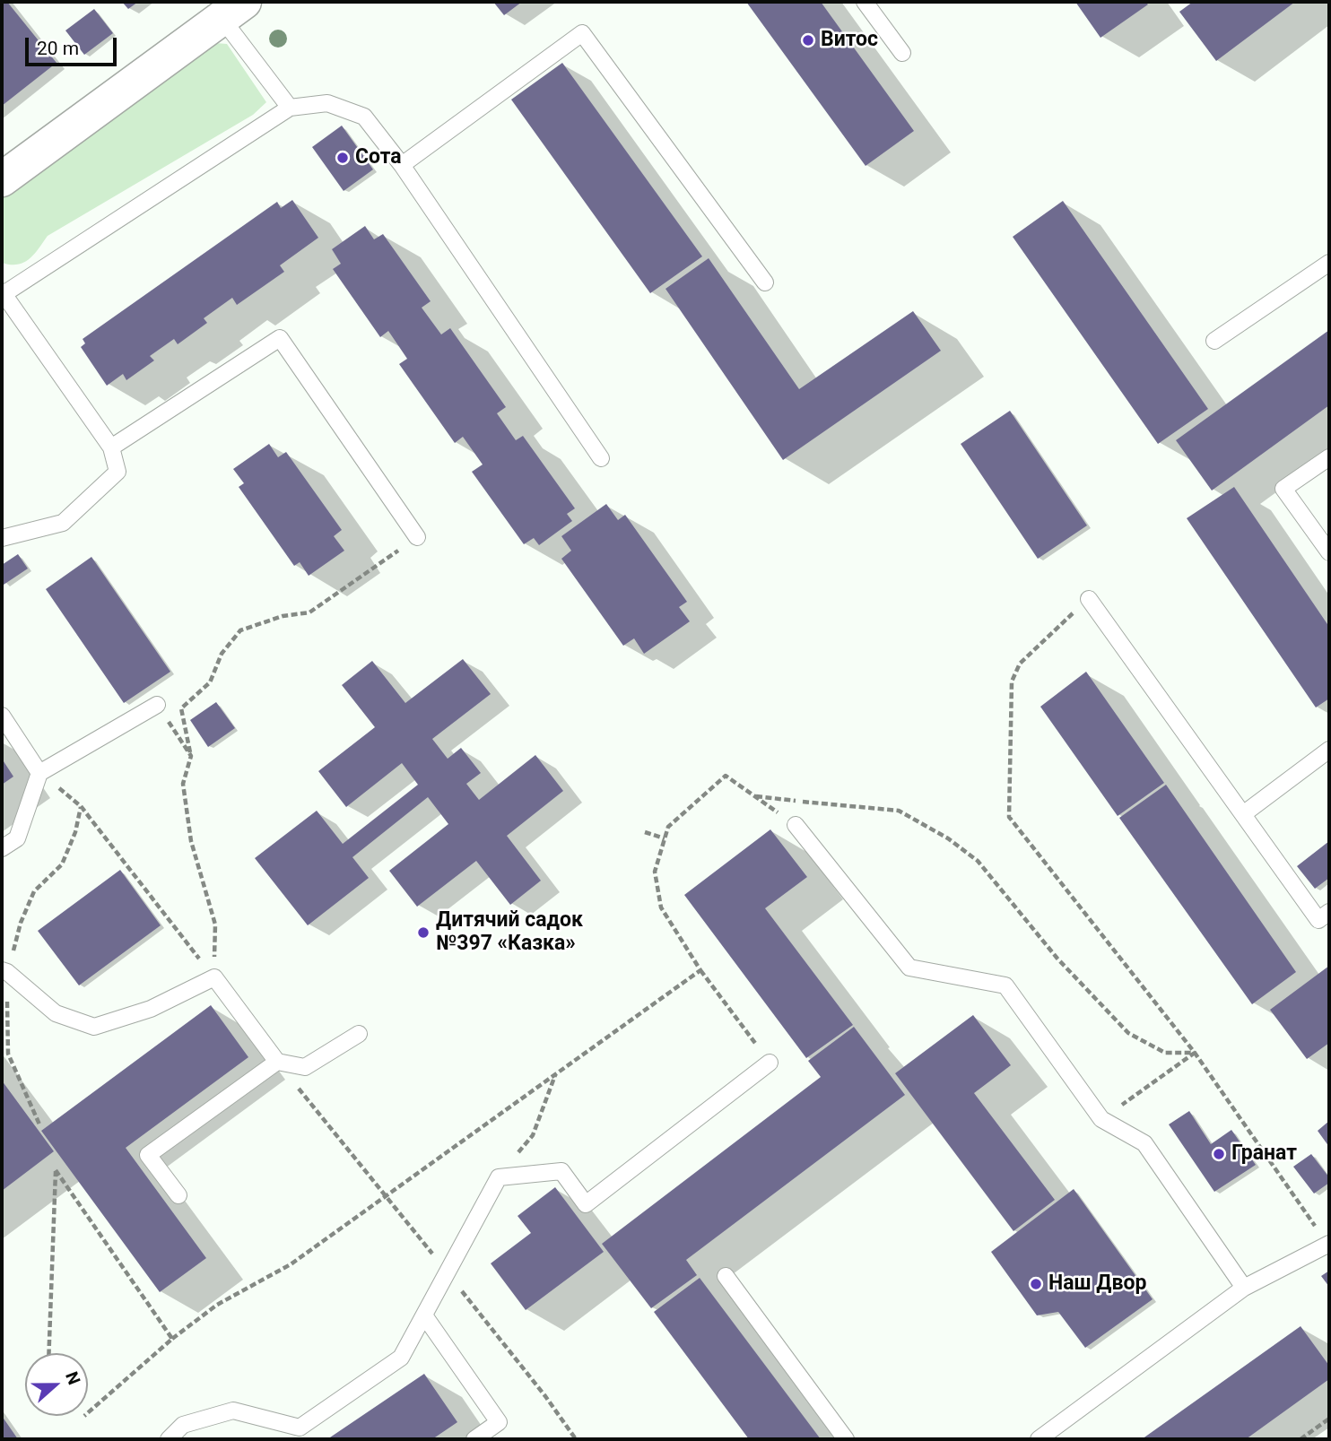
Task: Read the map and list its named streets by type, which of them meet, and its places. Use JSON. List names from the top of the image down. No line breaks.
{"places":["Витос","Сота","Дитячий садок №397 «Казка»","Гранат","Наш Двор"],"scale_bar":"20 m","north":"right"}
